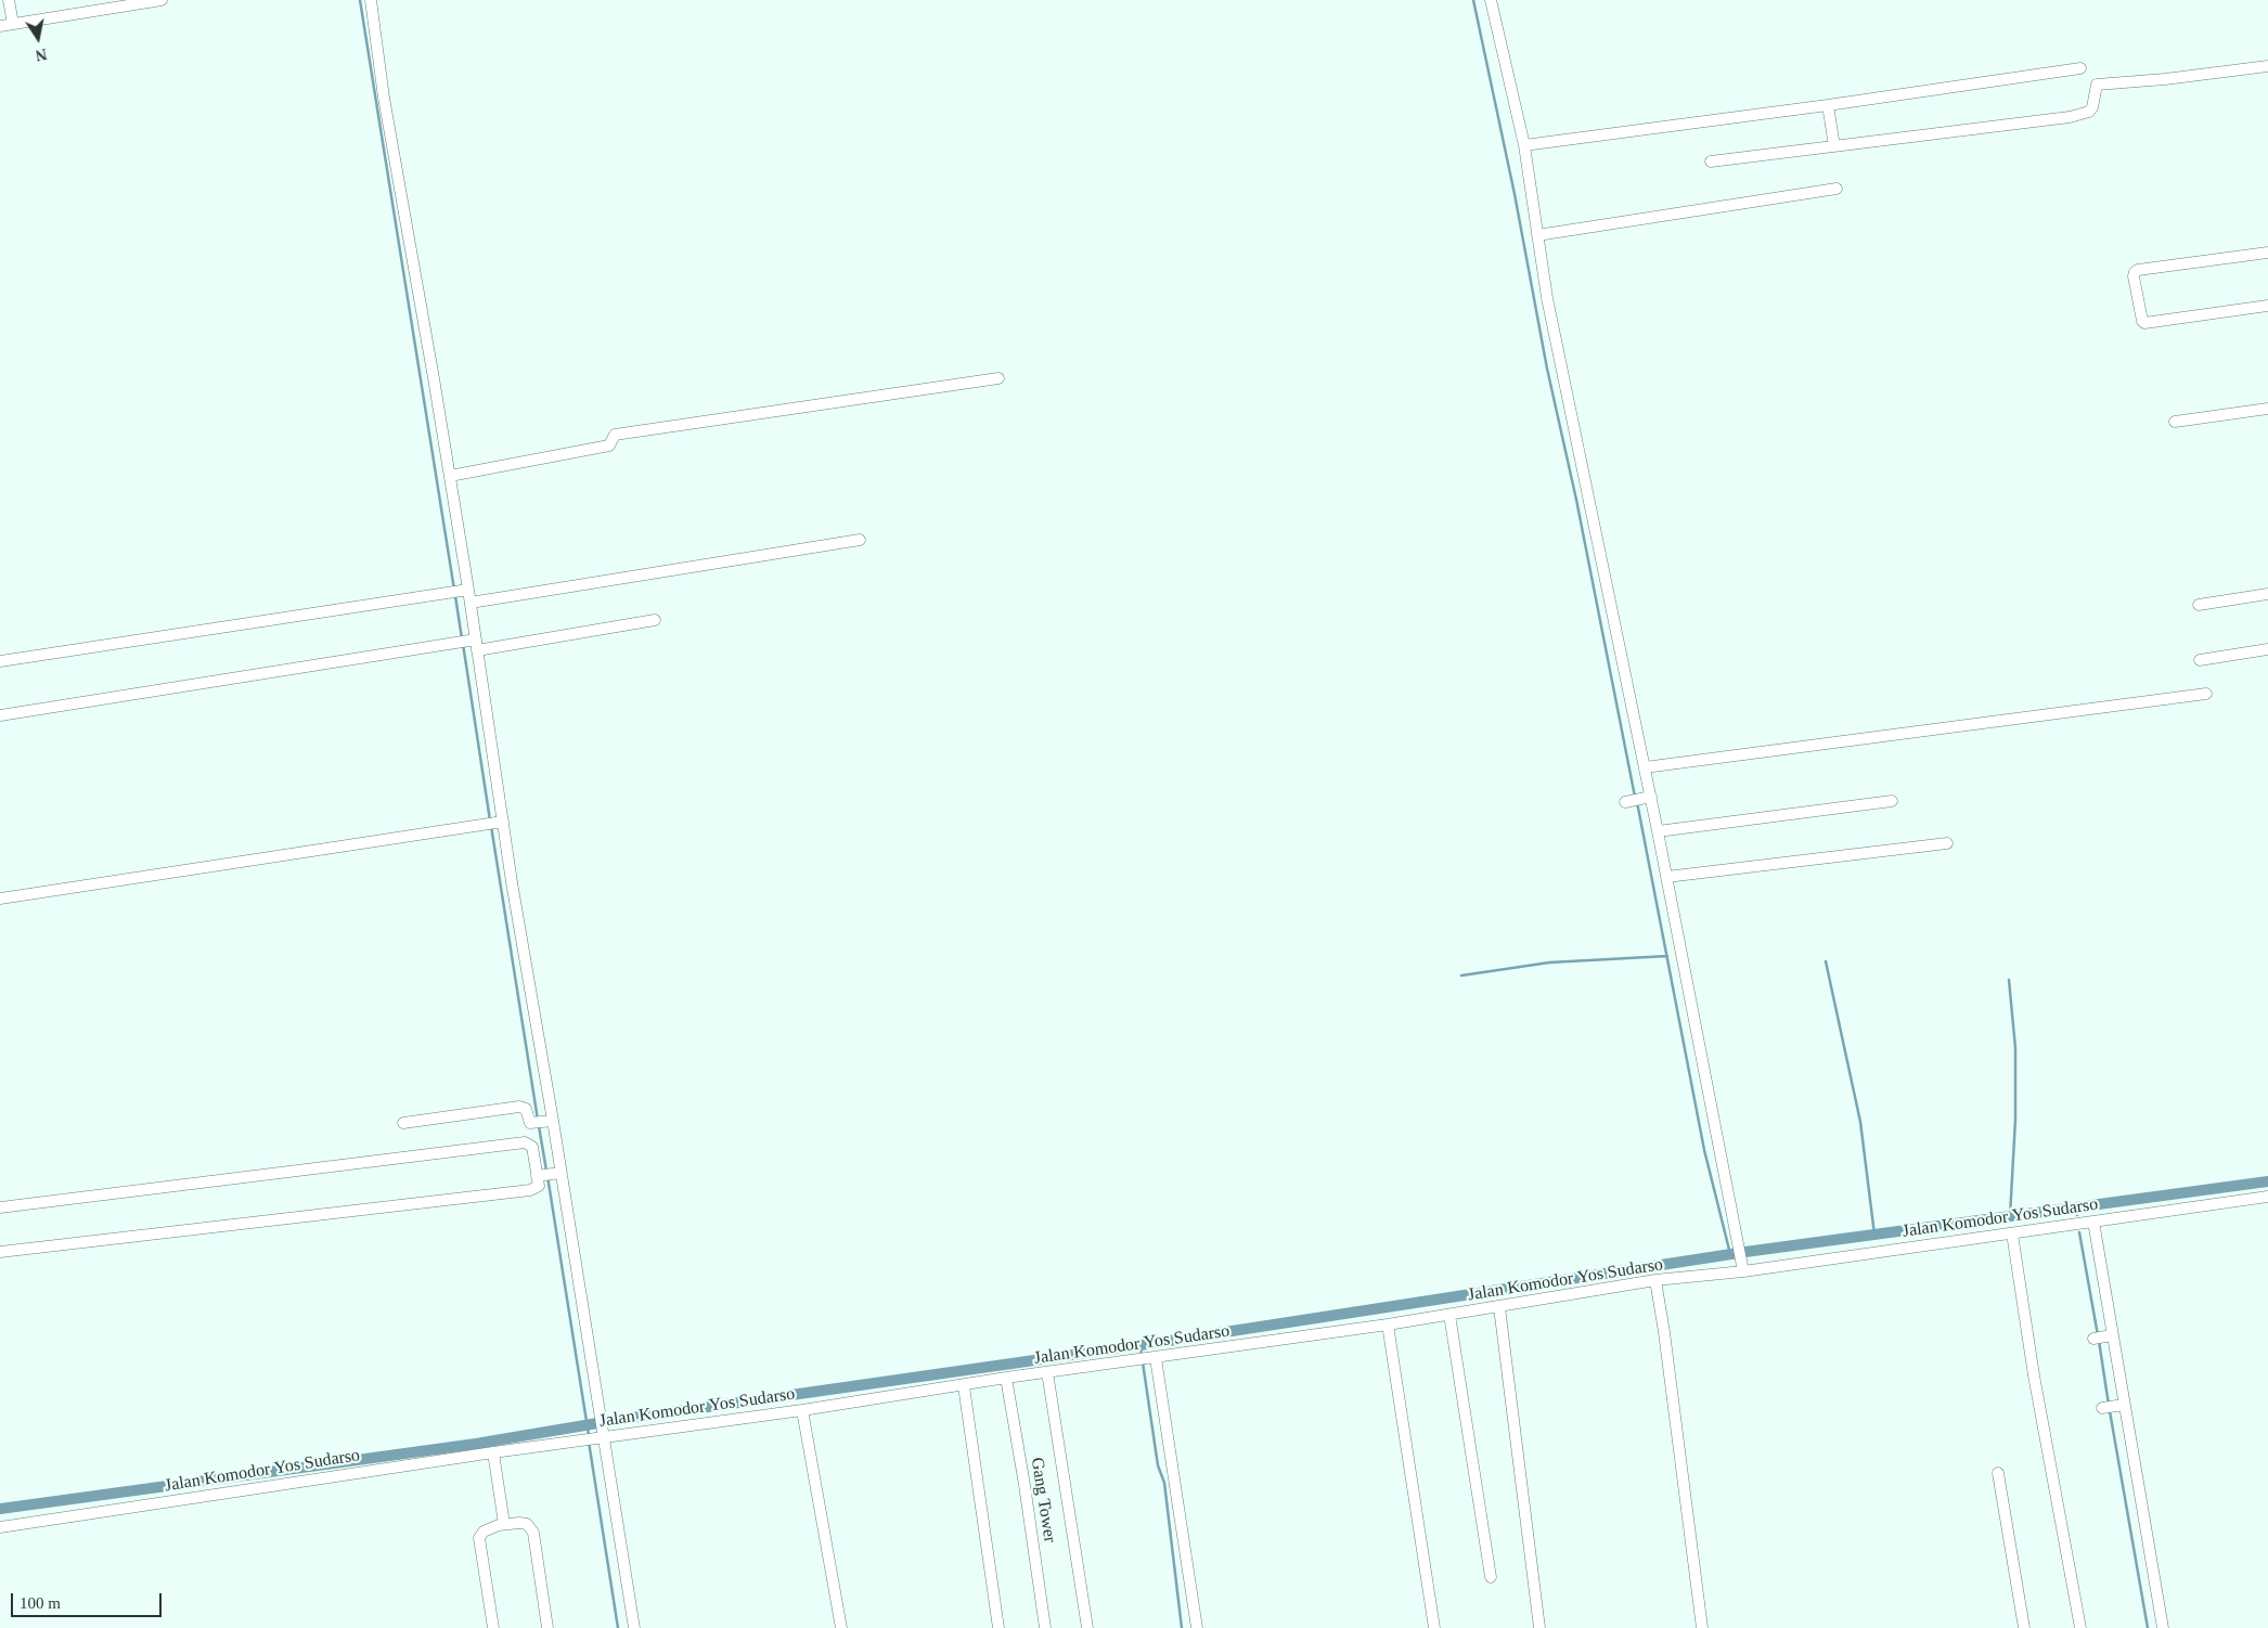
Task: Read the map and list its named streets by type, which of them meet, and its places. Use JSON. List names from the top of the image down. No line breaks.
{"streets":{"street":["Jalan Komodor Yos Sudarso","Gang Tower"]},"crossings":[["Jalan Komodor Yos Sudarso","Gang Tower"]],"scale_bar":"100 m","north":"bottom"}
